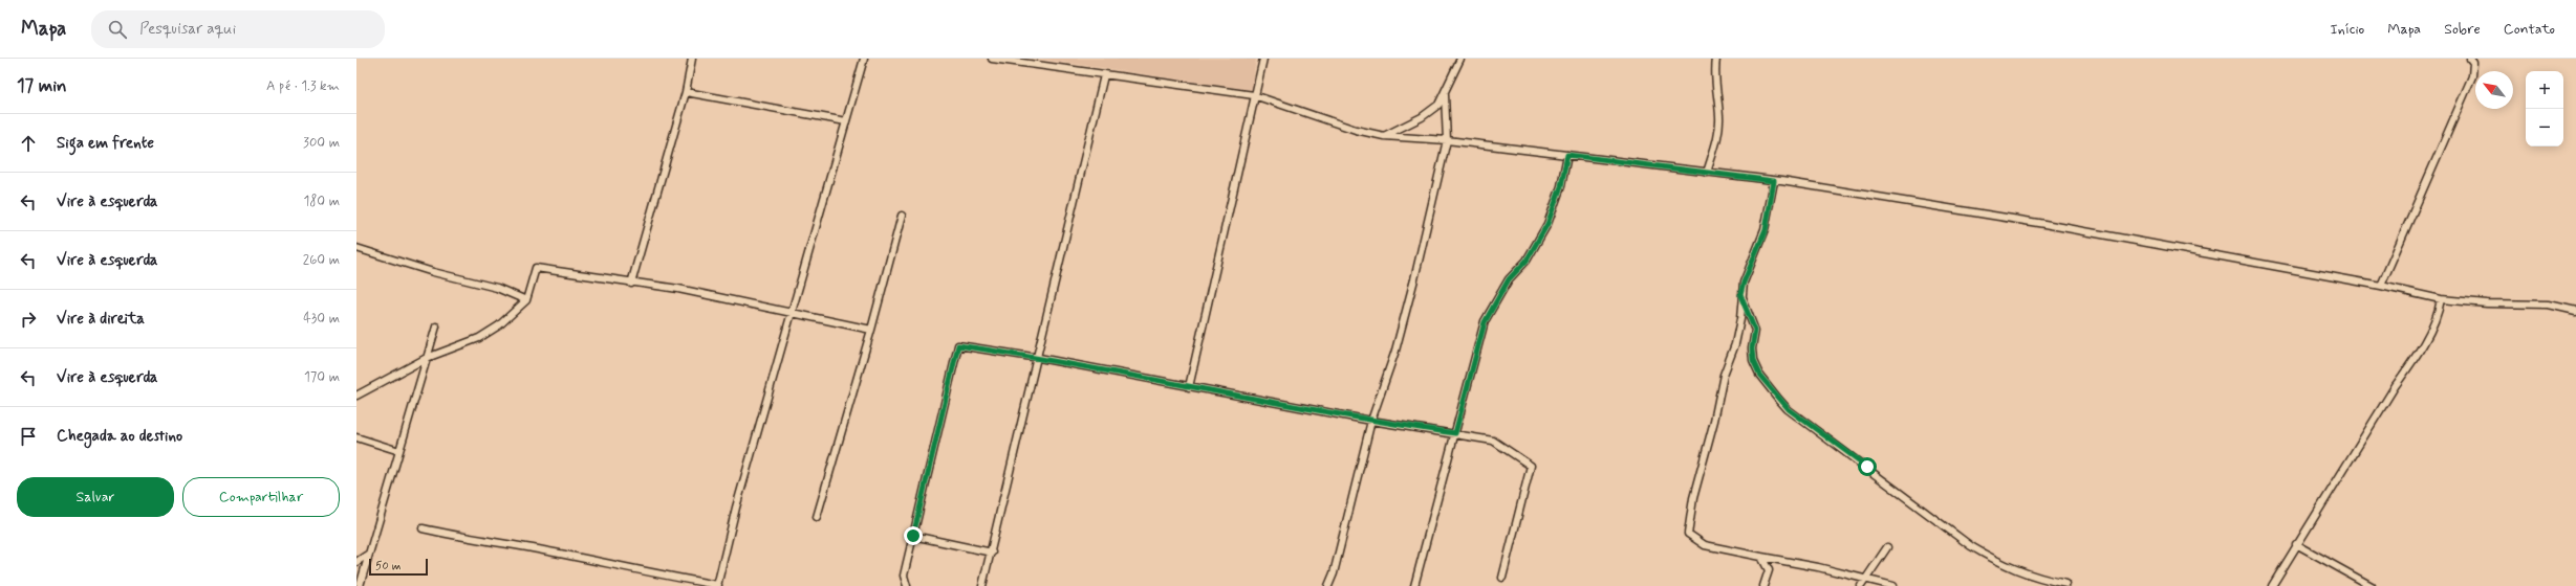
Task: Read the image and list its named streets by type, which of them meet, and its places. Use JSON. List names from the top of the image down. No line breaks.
{"scale_bar":"50 m","north":"top left","page":{"header":"Mapa","search":"Pesquisar aqui","nav":["Início","Mapa","Sobre","Contato"],"heading":["17 min","A pé · 1.3 km"],"map_buttons":["+","−"],"list":[["Siga em frente","300 m"],["Vire à esquerda","180 m"],["Vire à esquerda","260 m"],["Vire à direita","430 m"],["Vire à esquerda","170 m"],"Chegada ao destino"],"buttons":["Salvar","Compartilhar"],"scale":"50 m"}}
